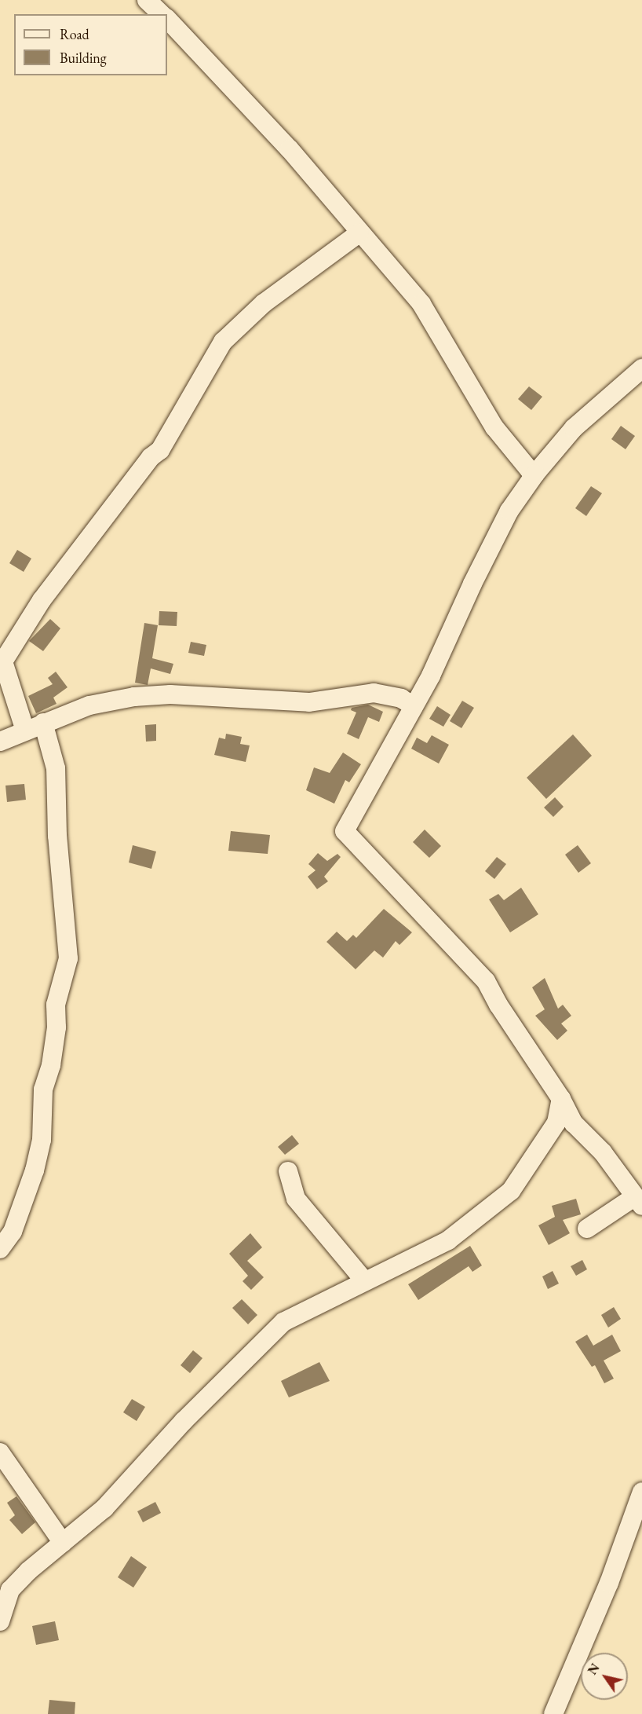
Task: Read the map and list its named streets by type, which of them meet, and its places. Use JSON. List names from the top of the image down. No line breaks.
{"legend":["Road","Building"],"north":"top left"}
